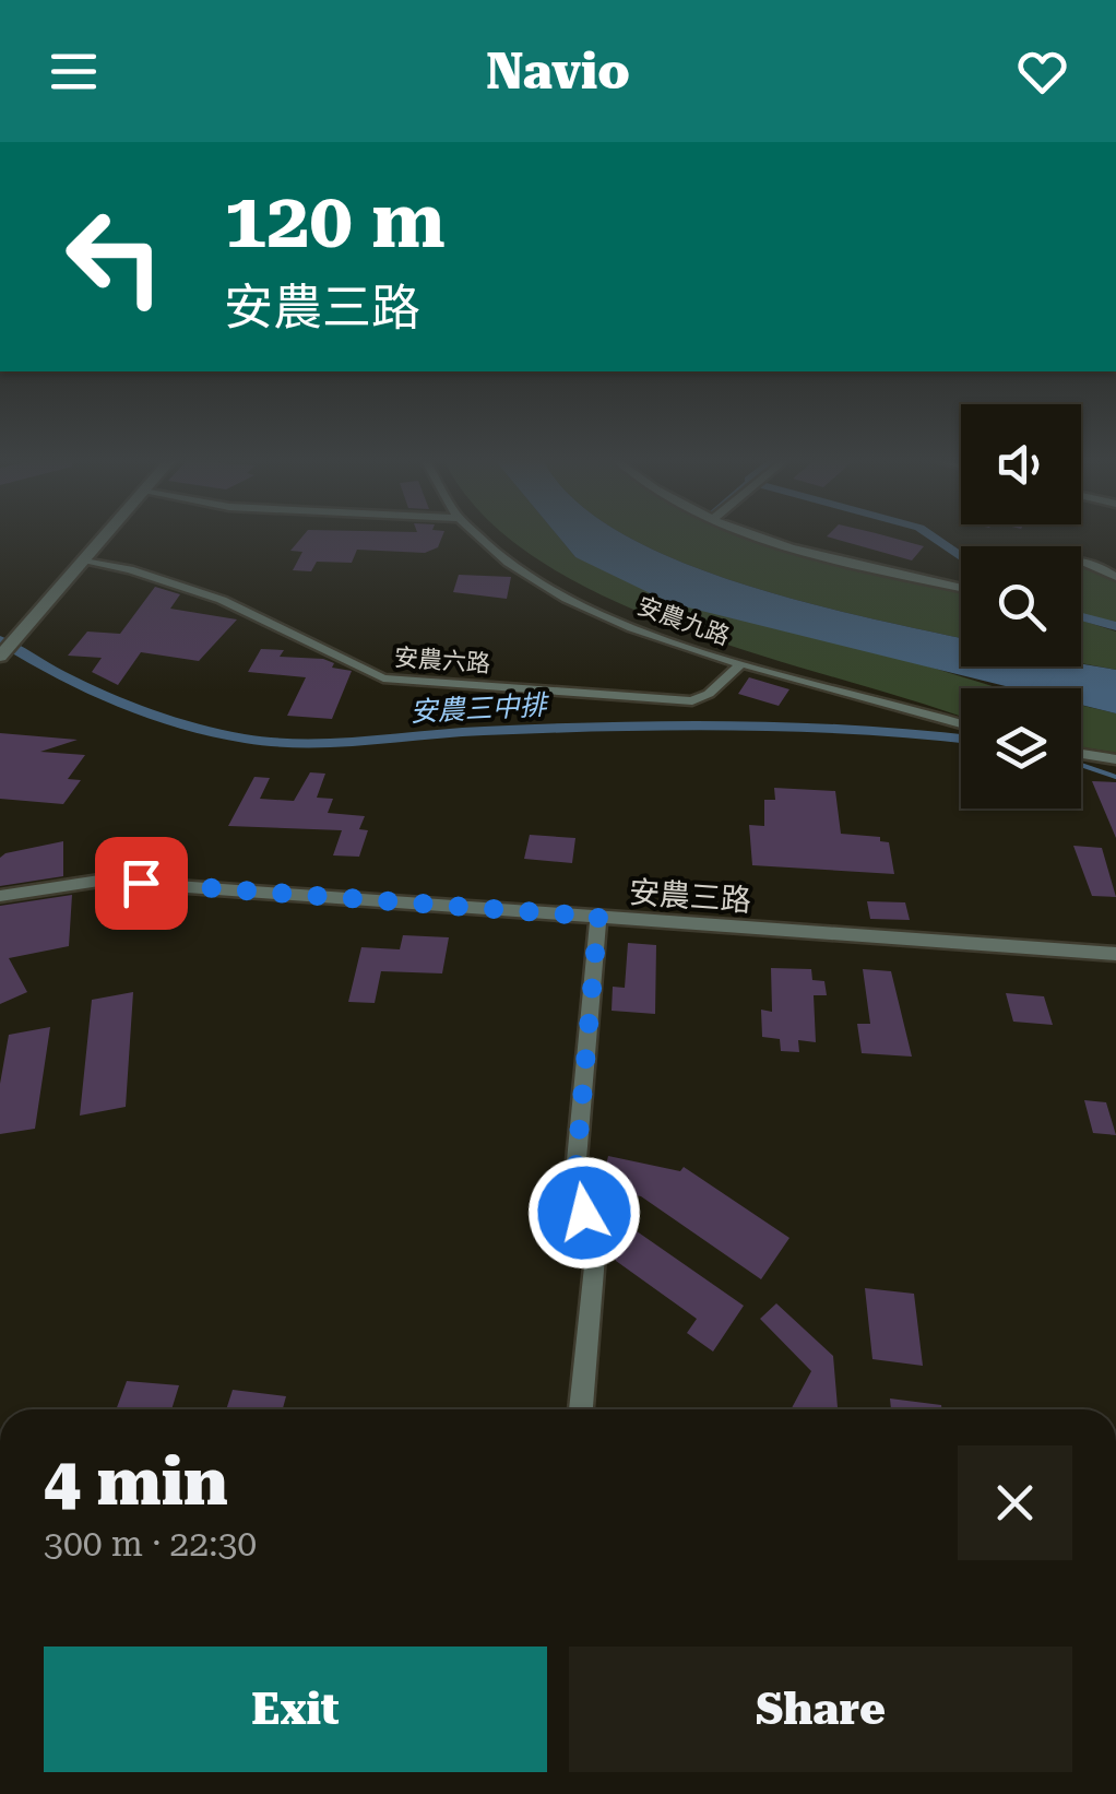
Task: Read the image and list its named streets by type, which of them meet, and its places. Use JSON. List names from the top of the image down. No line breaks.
{"streets":{"street":["安農九路","安農六路","安農三路"]},"crossings":[["安農九路","安農六路"]],"water":["安農三中排"],"page":{"header":"Navio","turn":["120 m","安農三路"],"heading":["4 min","300 m · 22:30"],"buttons":["Exit","Share"]}}
